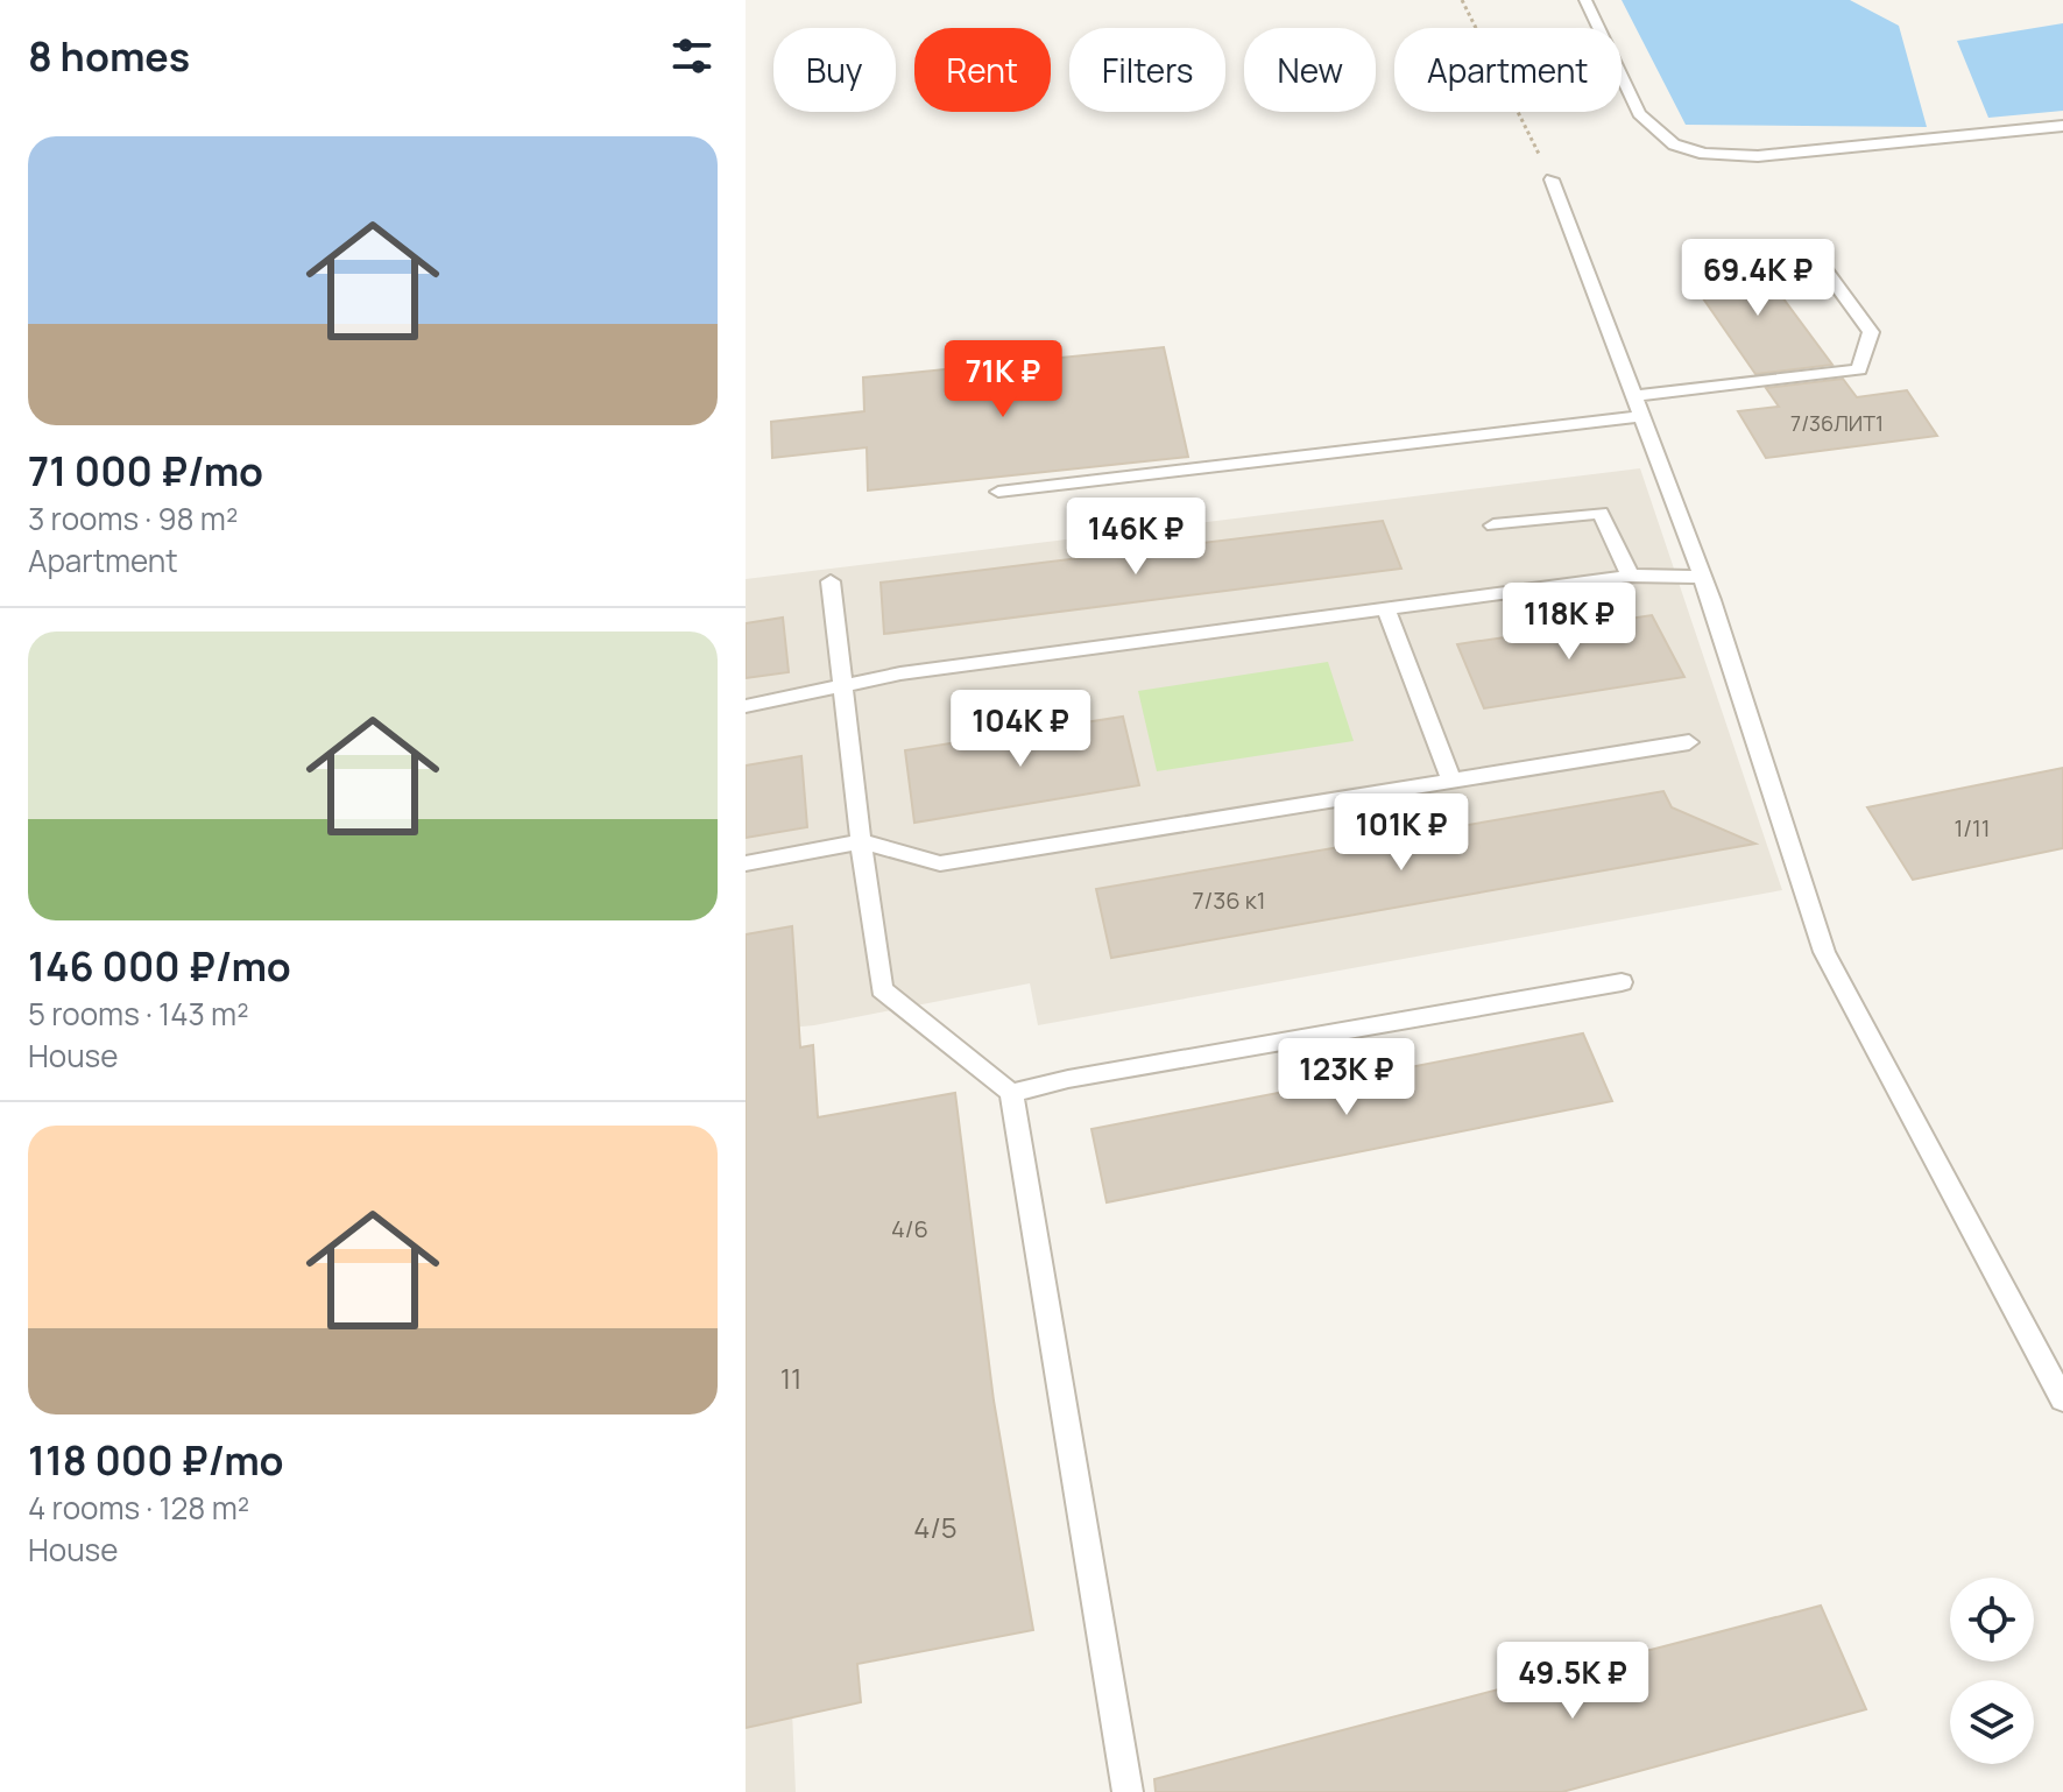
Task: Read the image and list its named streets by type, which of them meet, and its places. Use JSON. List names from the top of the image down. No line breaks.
{"house_numbers":["7/36ЛИТ1","1/11","7/36 к1","4/6","11","4/5"],"page":{"heading":"8 homes","chip":["Buy","Rent","Filters","New","Apartment"],"list":[{"name":"71 000 ₽/mo","note":"3 rooms · 98 m² · Apartment"},{"name":"146 000 ₽/mo","note":"5 rooms · 143 m² · House"},{"name":"118 000 ₽/mo","note":"4 rooms · 128 m² · House"}],"price":["69.4K ₽","71K ₽","146K ₽","118K ₽","104K ₽","101K ₽","123K ₽","49.5K ₽"]}}
